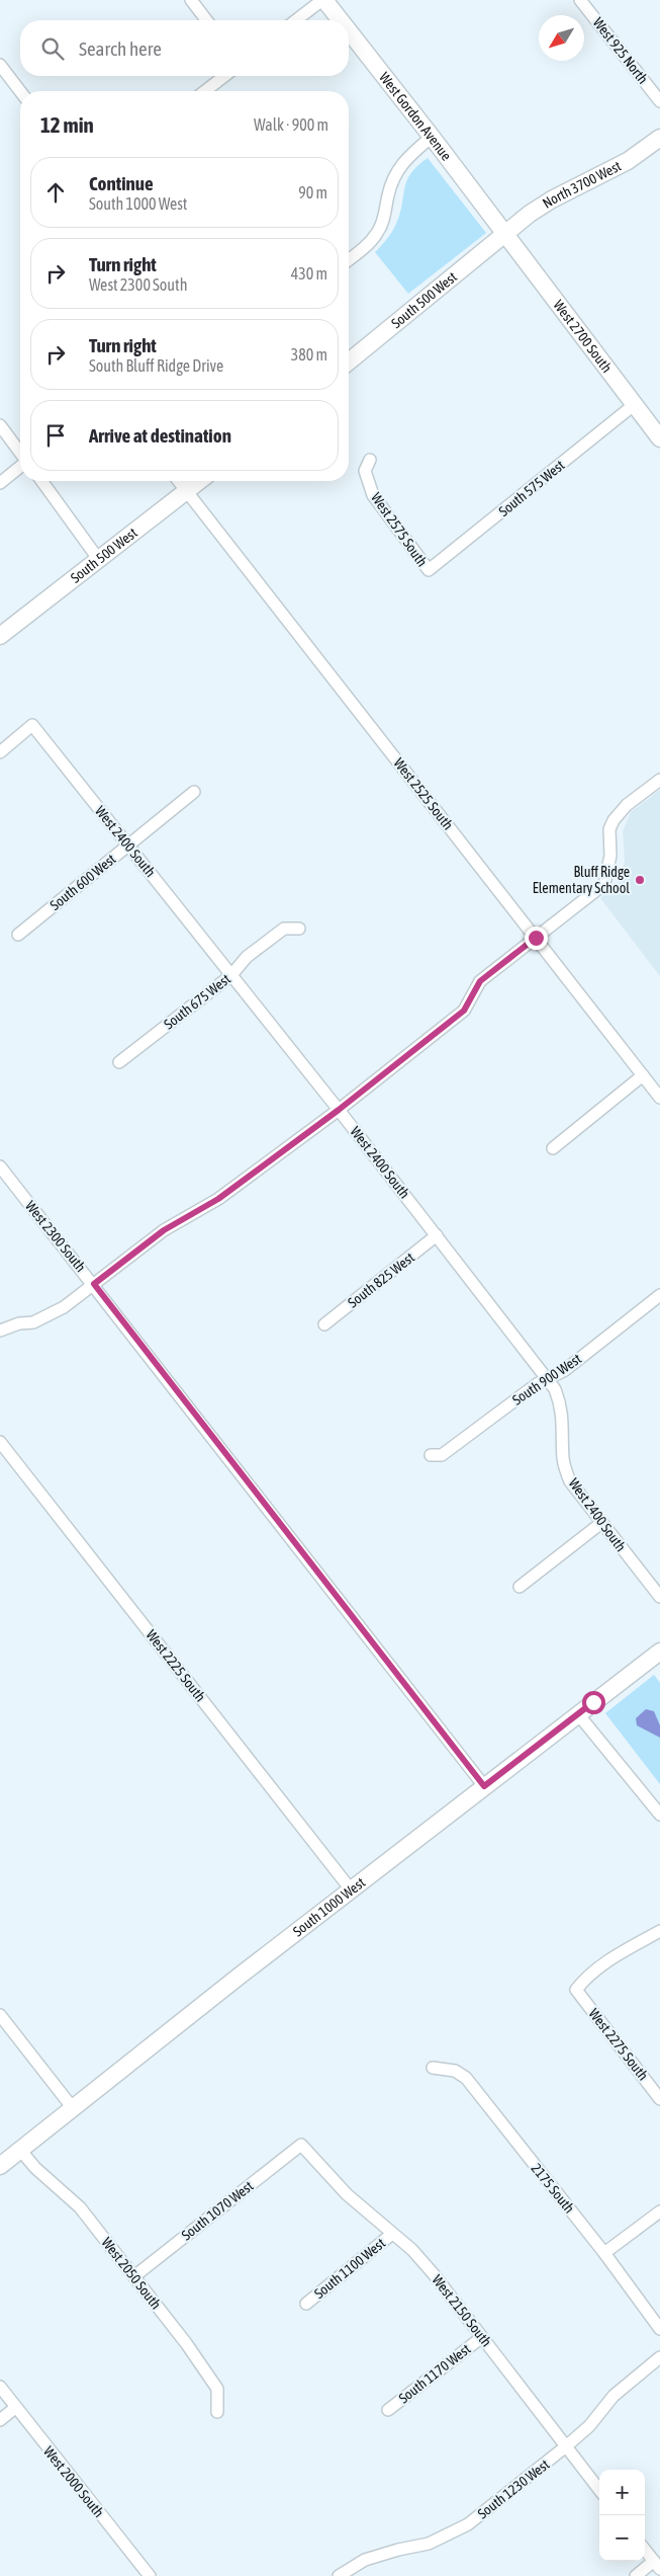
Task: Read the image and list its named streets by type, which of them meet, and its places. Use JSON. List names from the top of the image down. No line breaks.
{"streets":{"main road":["West Gordon Avenue","North 3700 West","South 500 West","West 2700 South","South 1000 West"],"street":["West 925 North","South 575 West","West 2575 South","West 2525 South","West 2400 South","South 600 West","South 675 West","West 2300 South","South 825 West","South 900 West","West 2225 South","West 2275 South","2175 South","South 1070 West","South 1100 West","West 2050 South","West 2150 South","South 1170 West","West 2000 South","South 1230 West"]},"crossings":[["West Gordon Avenue","North 3700 West"],["West Gordon Avenue","South 500 West"],["West Gordon Avenue","West 2700 South"],["North 3700 West","South 500 West"],["North 3700 West","West 2700 South"],["South 500 West","West 2700 South"],["South 500 West","West 2525 South"],["West 2700 South","South 575 West"],["South 575 West","West 2575 South"],["West 2400 South","South 600 West"],["West 2400 South","South 675 West"],["West 2400 South","South 825 West"],["West 2400 South","South 900 West"],["West 2300 South","South 1000 West"],["West 2225 South","South 1000 West"],["South 1000 West","West 2050 South"],["South 1070 West","West 2050 South"],["South 1070 West","West 2150 South"],["South 1100 West","West 2150 South"],["West 2150 South","South 1170 West"],["West 2150 South","South 1230 West"]],"places":["Bluff Ridge Elementary School"],"north":"bottom left","page":{"search":"Search here","heading":["12 min","Walk · 900 m"],"list":[["Continue","South 1000 West","90 m"],["Turn right","West 2300 South","430 m"],["Turn right","South Bluff Ridge Drive","380 m"],"Arrive at destination"],"map_buttons":["+","−"]}}
